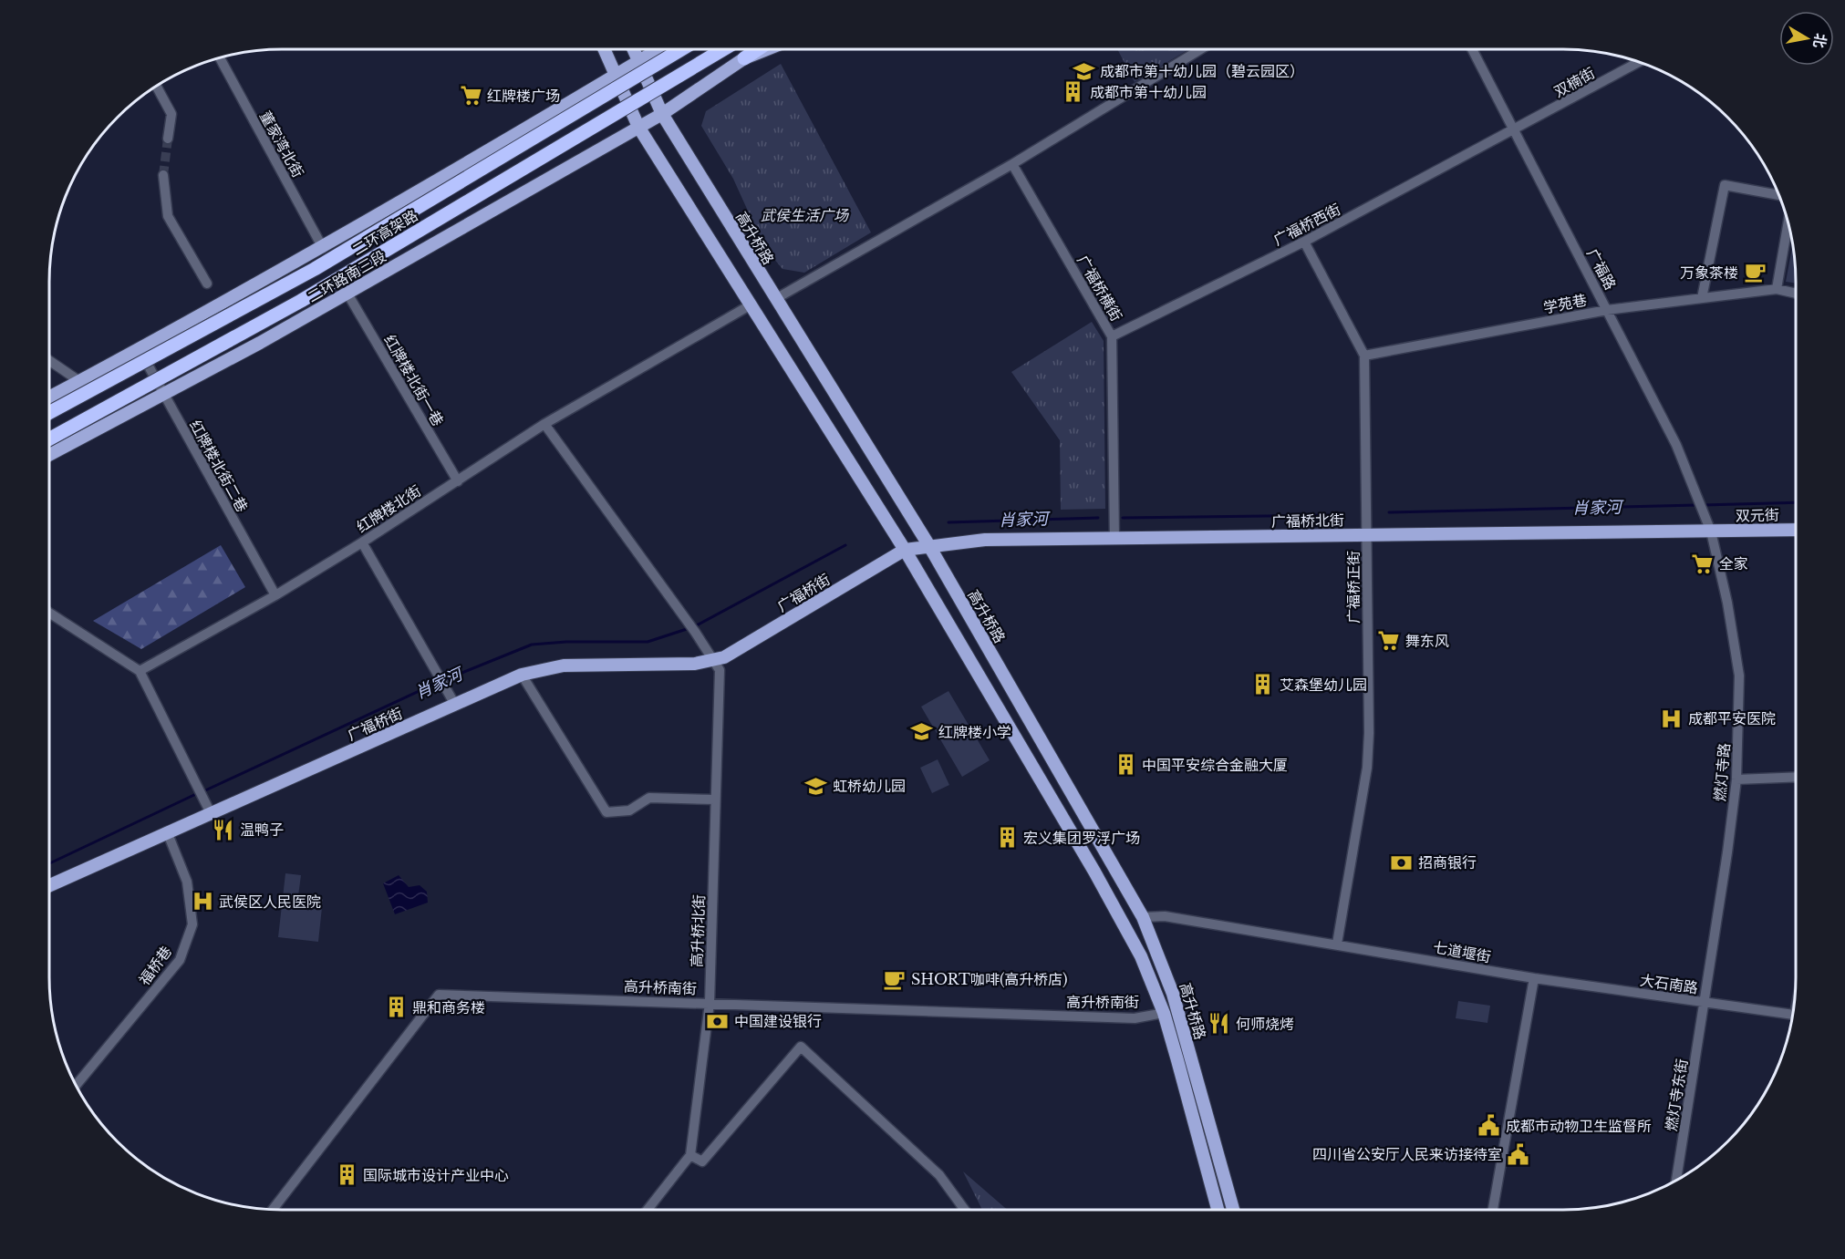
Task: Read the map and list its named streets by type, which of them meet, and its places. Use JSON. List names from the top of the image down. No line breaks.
{"streets":{"highway":["二环高架路"],"main road":["高升桥路","二环路南三段","双元街","广福桥北街","广福桥街"],"street":["双楠街","董家湾北街","广福桥西街","广福路","广福桥横街","学苑巷","红牌楼北街一巷","红牌楼北街二巷","红牌楼北街","广福桥正街","燃灯寺路","高升桥北街","七道堰街","福桥巷","大石南路","高升桥南街","燃灯寺东街"]},"crossings":[["双楠街","广福桥西街"],["双楠街","广福路"],["广福桥西街","广福路"],["广福桥西街","广福桥横街"],["广福桥西街","广福桥正街"],["高升桥路","二环路南三段"],["高升桥路","红牌楼北街"],["高升桥路","广福桥北街"],["高升桥路","广福桥街"],["高升桥路","七道堰街"],["高升桥路","高升桥南街"],["广福路","学苑巷"],["广福路","燃灯寺路"],["二环路南三段","红牌楼北街一巷"],["二环路南三段","红牌楼北街二巷"],["广福桥横街","广福桥北街"],["学苑巷","广福桥正街"],["红牌楼北街一巷","红牌楼北街"],["红牌楼北街二巷","红牌楼北街"],["红牌楼北街","高升桥北街"],["双元街","广福桥北街"],["双元街","燃灯寺路"],["广福桥北街","广福桥正街"],["广福桥北街","广福桥街"],["广福桥北街","燃灯寺路"],["广福桥正街","七道堰街"],["广福桥街","高升桥北街"],["广福桥街","福桥巷"],["燃灯寺路","大石南路"],["燃灯寺路","燃灯寺东街"],["高升桥北街","高升桥南街"],["七道堰街","大石南路"],["大石南路","燃灯寺东街"]],"water":["肖家河"],"parks":["武侯生活广场"],"places":{"school or university":["成都市第十幼儿园（碧云园区）","红牌楼小学","虹桥幼儿园"],"building":["成都市第十幼儿园","艾森堡幼儿园","中国平安综合金融大厦","宏义集团罗浮广场","鼎和商务楼","国际城市设计产业中心"],"supermarket":["红牌楼广场","全家","舞东风"],"cafe":["万象茶楼","SHORT咖啡(高升桥店)"],"hospital":["成都平安医院","武侯区人民医院"],"restaurant":["温鸭子","何师烧烤"],"bank":["招商银行","中国建设银行"],"public building":["成都市动物卫生监督所","四川省公安厅人民来访接待室"]},"north":"right"}
